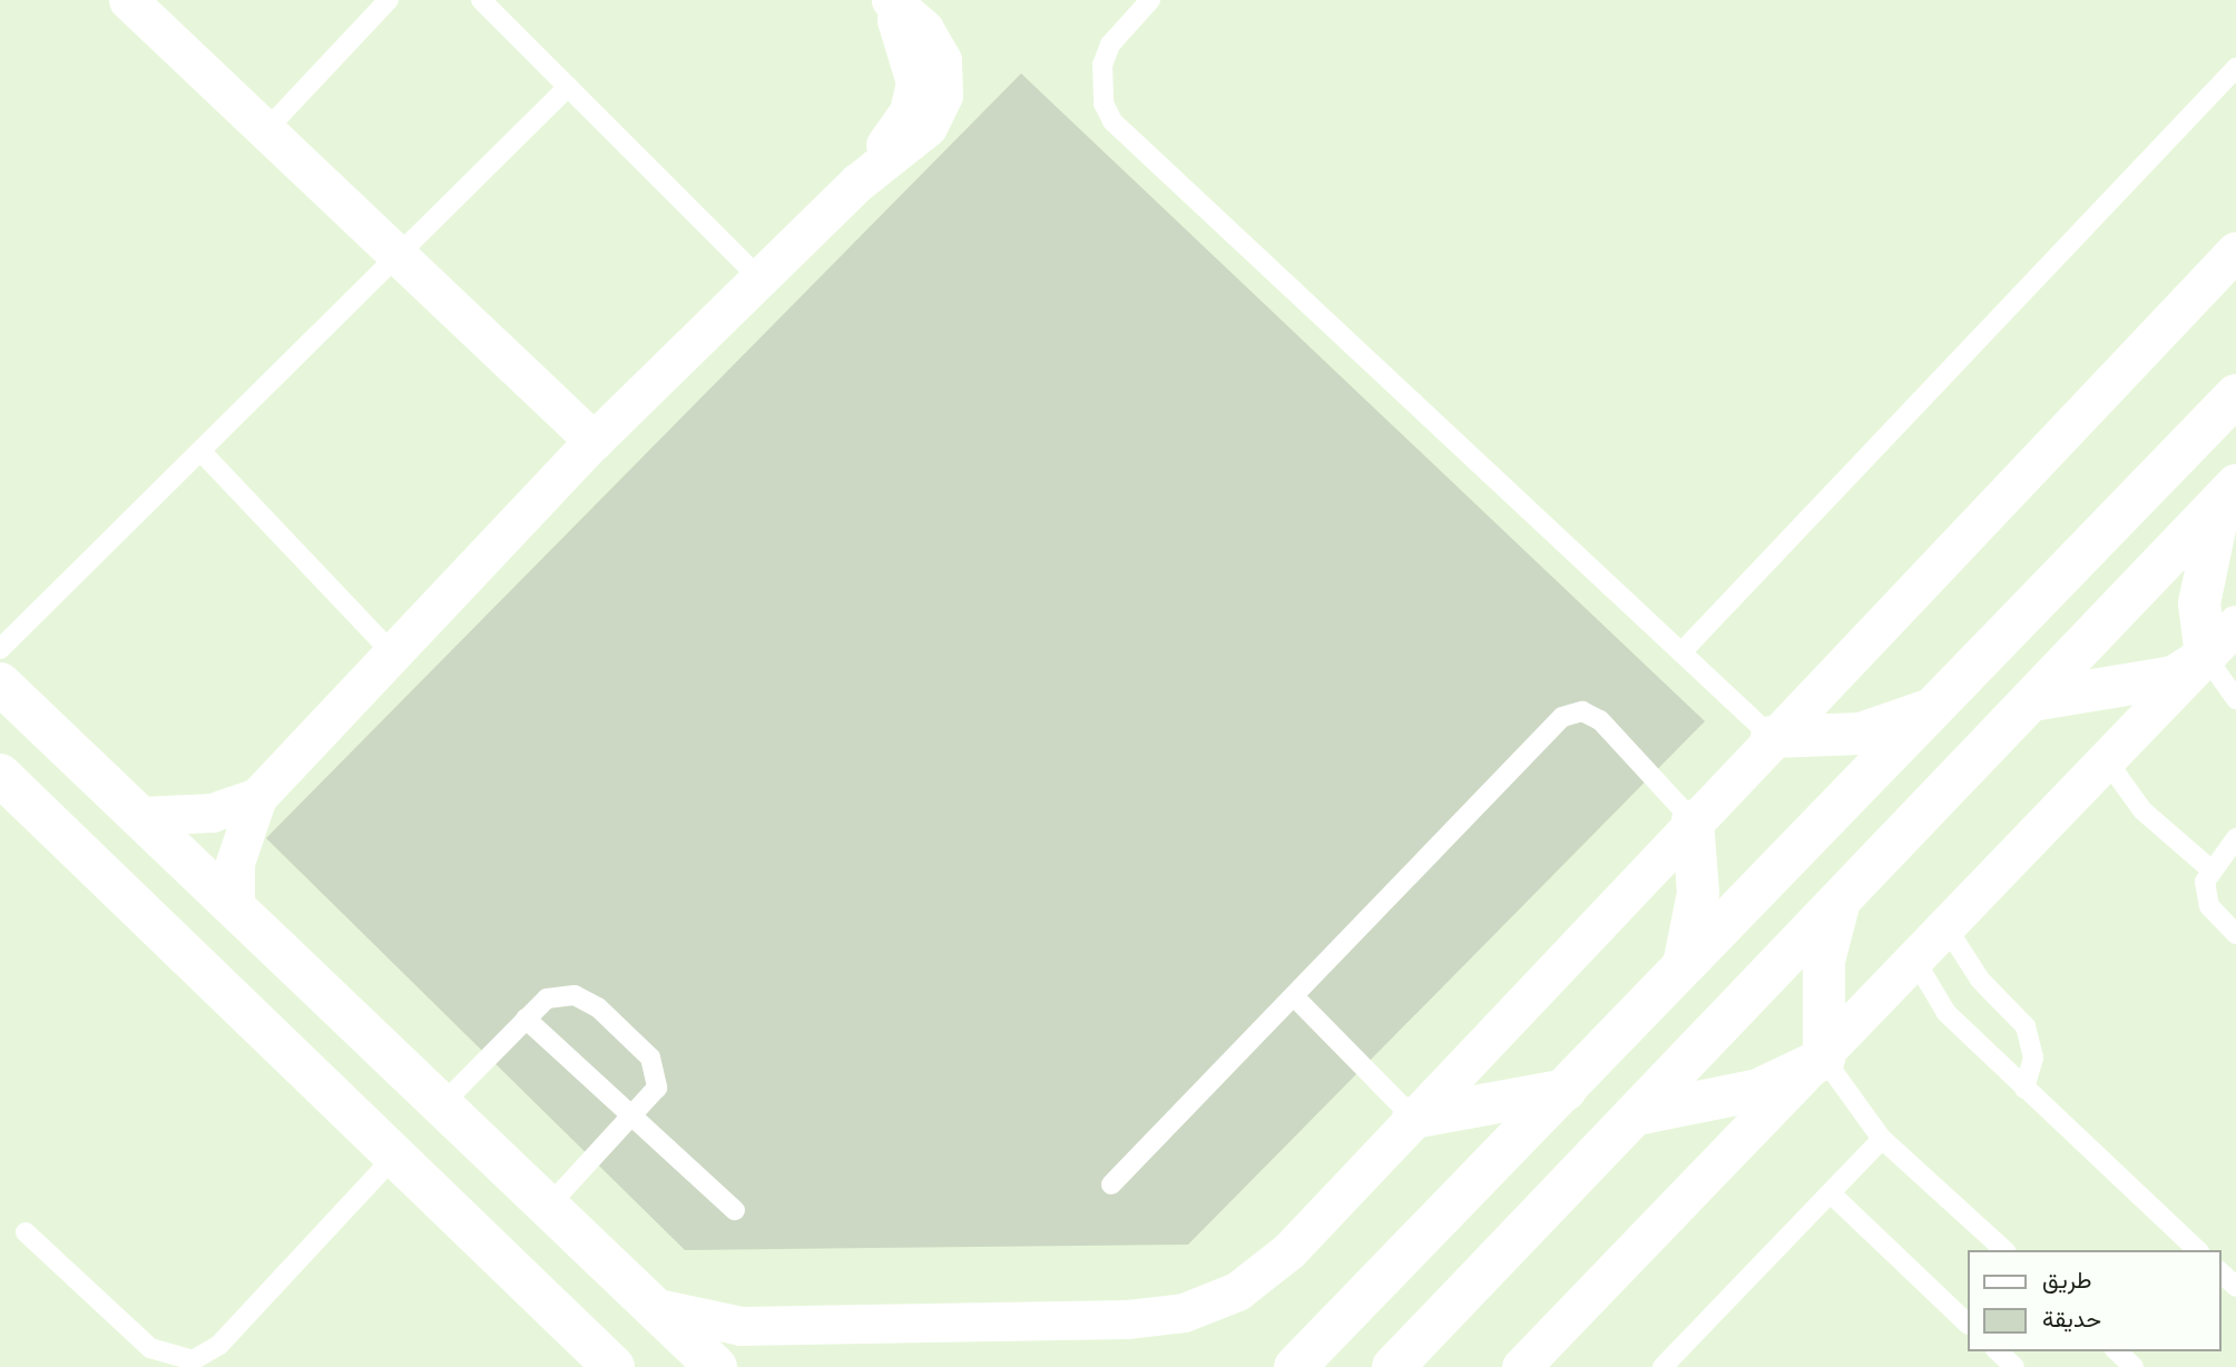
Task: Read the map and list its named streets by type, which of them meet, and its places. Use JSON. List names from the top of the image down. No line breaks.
{"legend":["طريق","حديقة"]}
